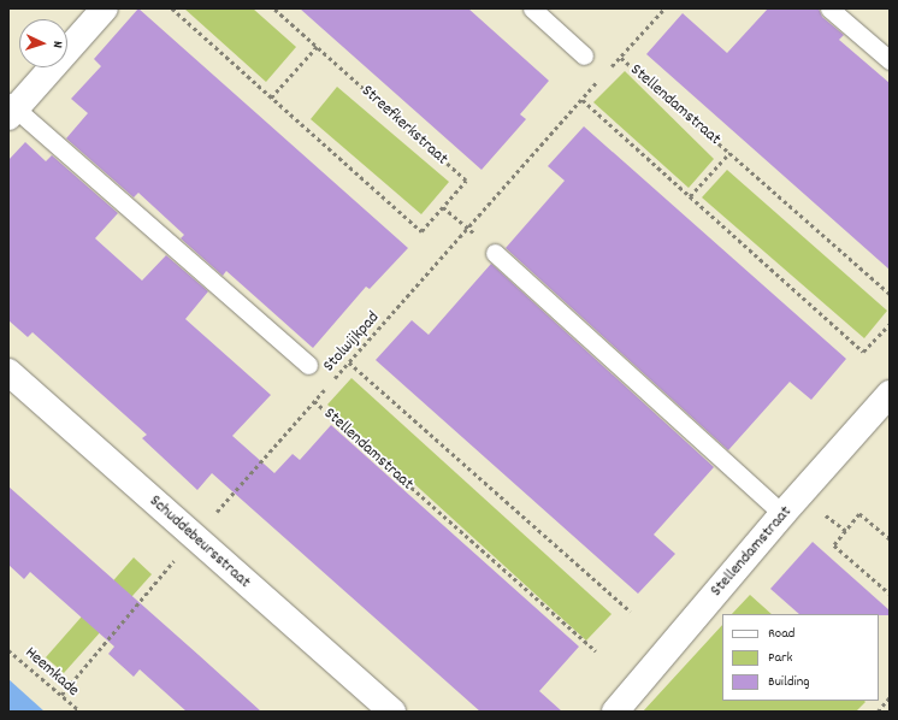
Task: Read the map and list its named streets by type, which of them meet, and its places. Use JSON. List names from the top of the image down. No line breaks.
{"streets":{"street":["Stellendamstraat","Schuddebeursstraat"],"path":["Streefkerkstraat","Stolwijkpad","Heemkade"]},"crossings":[["Stellendamstraat","Stolwijkpad"],["Stolwijkpad","Schuddebeursstraat"],["Stolwijkpad","Heemkade"]],"legend":["Road","Park","Building"],"north":"right"}
